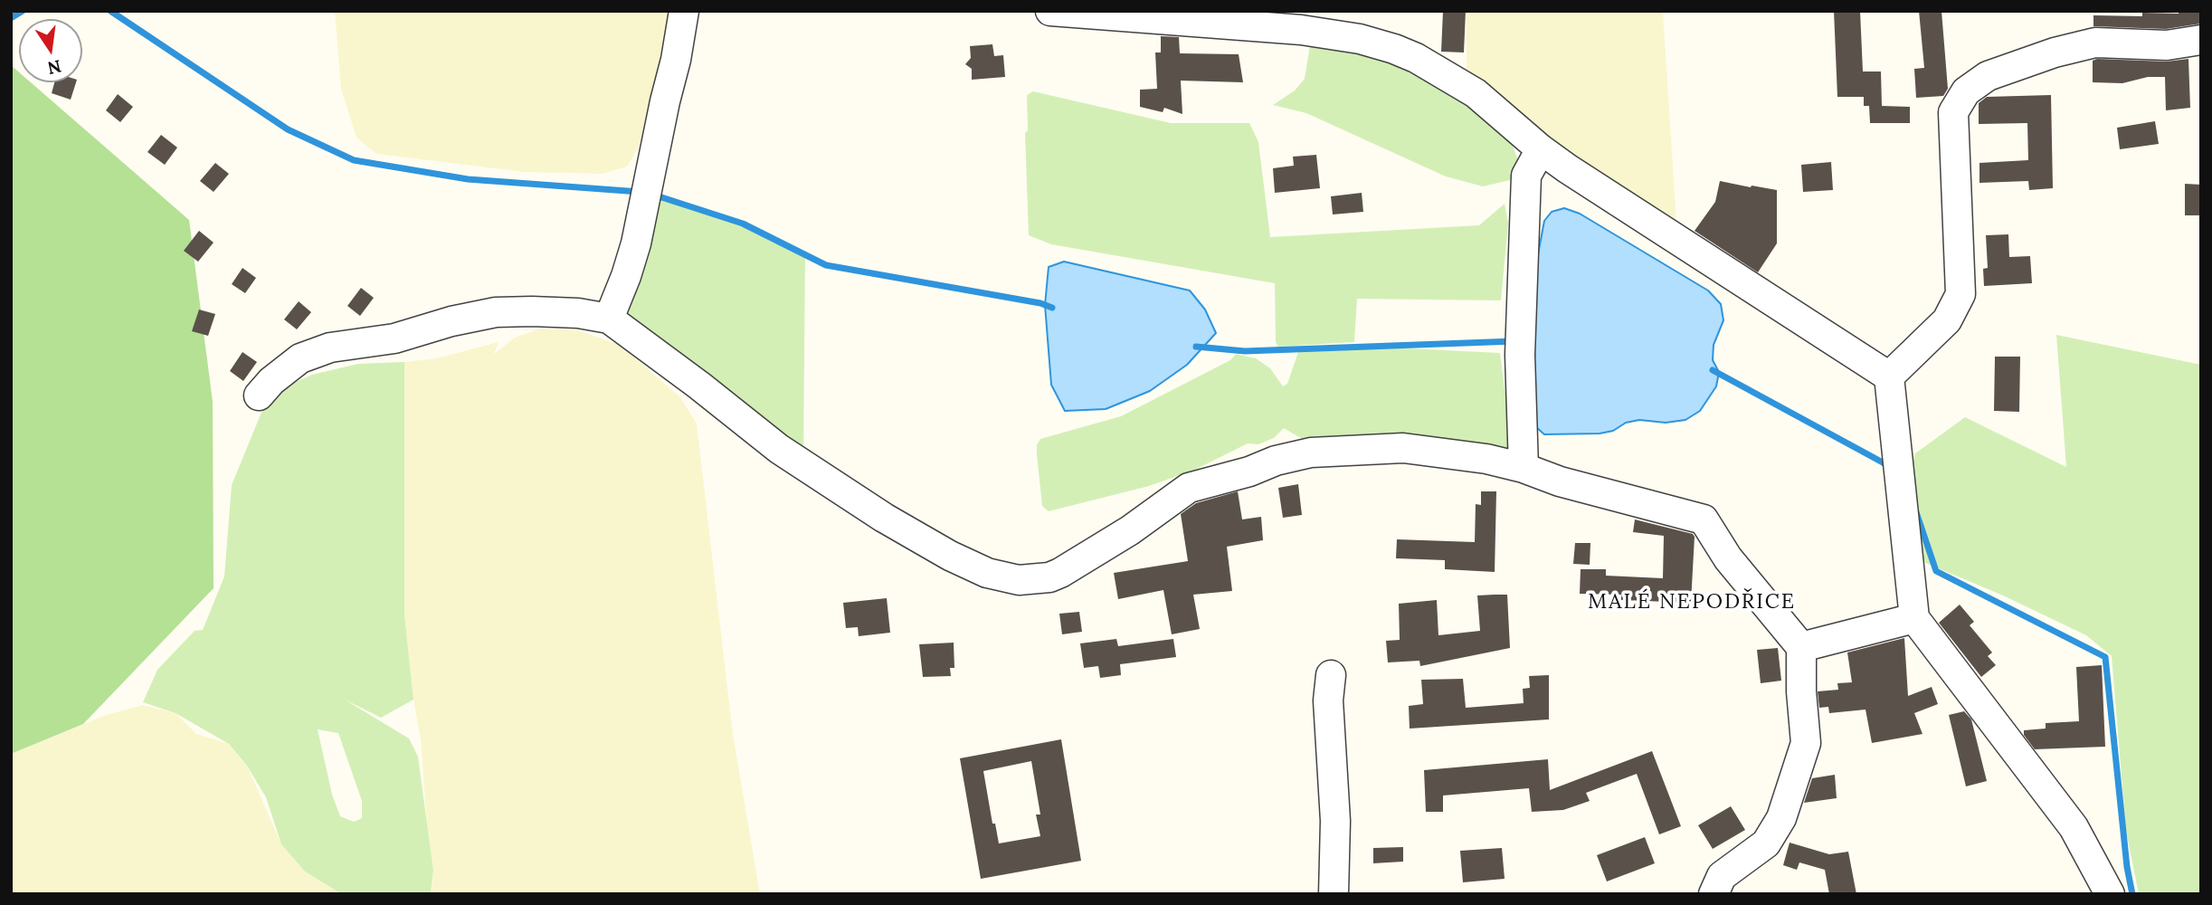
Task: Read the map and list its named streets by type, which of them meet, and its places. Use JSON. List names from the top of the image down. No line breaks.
{"districts":["MALÉ NEPODŘICE"],"north":"bottom"}
